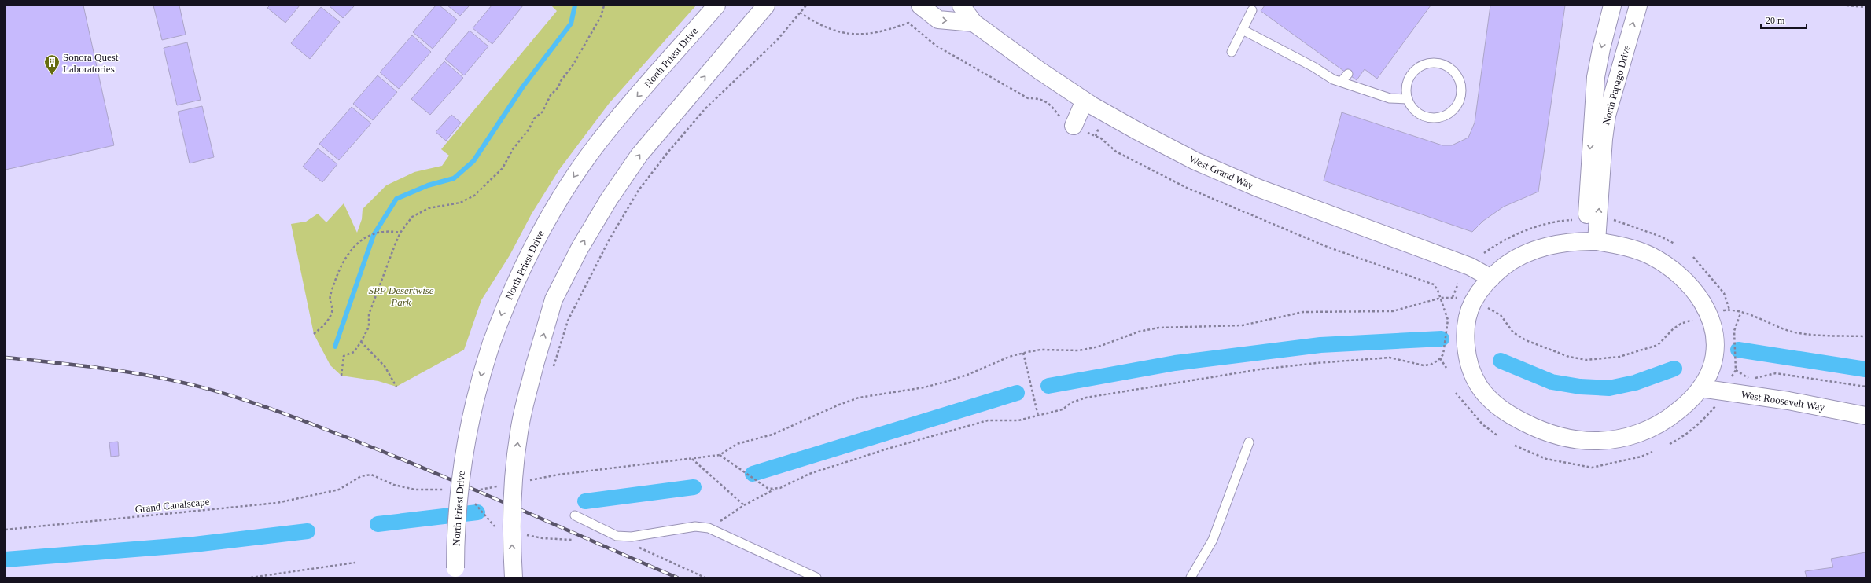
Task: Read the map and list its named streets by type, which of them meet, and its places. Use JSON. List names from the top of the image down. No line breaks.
{"streets":{"street":["North Priest Drive","North Papago Drive","West Grand Way","West Roosevelt Way"],"path":["Grand Canalscape"]},"parks":["SRP Desertwise Park"],"places":{"building":["Sonora Quest Laboratories"]},"scale_bar":"20 m"}
